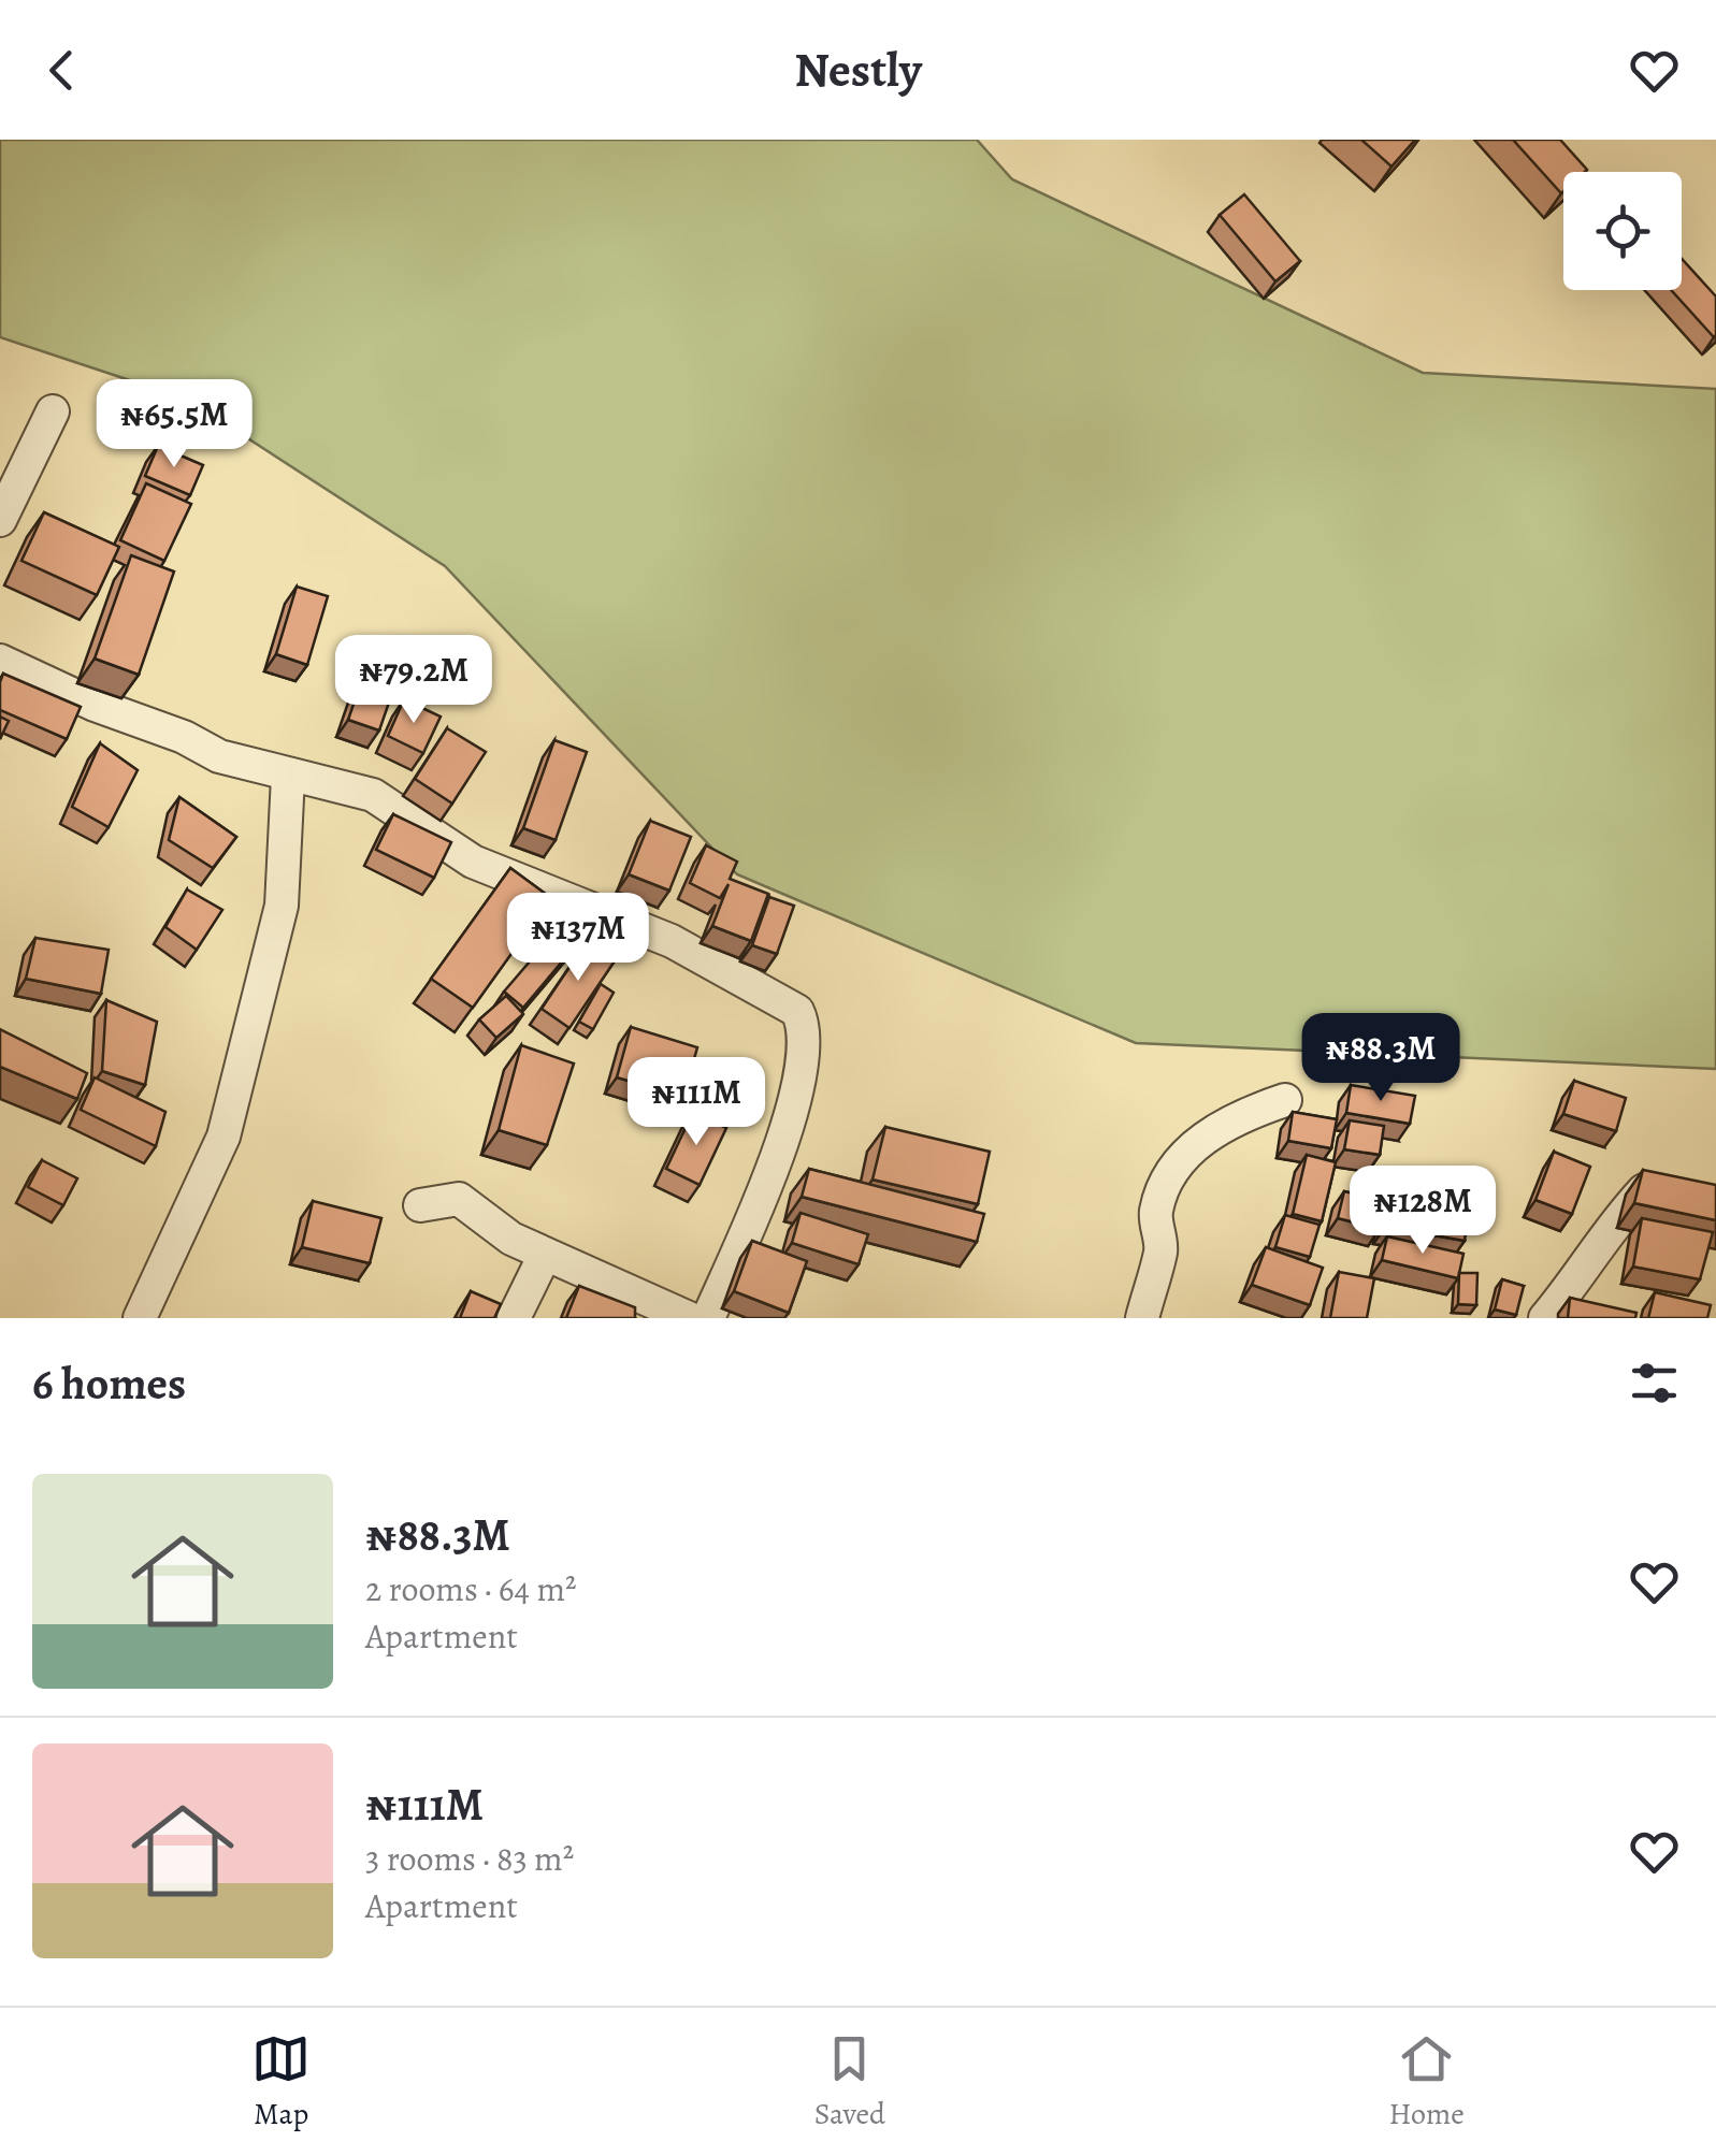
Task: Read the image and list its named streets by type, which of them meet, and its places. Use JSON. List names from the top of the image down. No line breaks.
{"page":{"header":"Nestly","price":["₦65.5M","₦79.2M","₦137M","₦88.3M","₦111M","₦128M"],"heading":"6 homes","list":[{"name":"₦88.3M","note":"2 rooms · 64 m² · Apartment"},{"name":"₦111M","note":"3 rooms · 83 m² · Apartment"}],"tabs":["Map","Saved","Home"]}}
